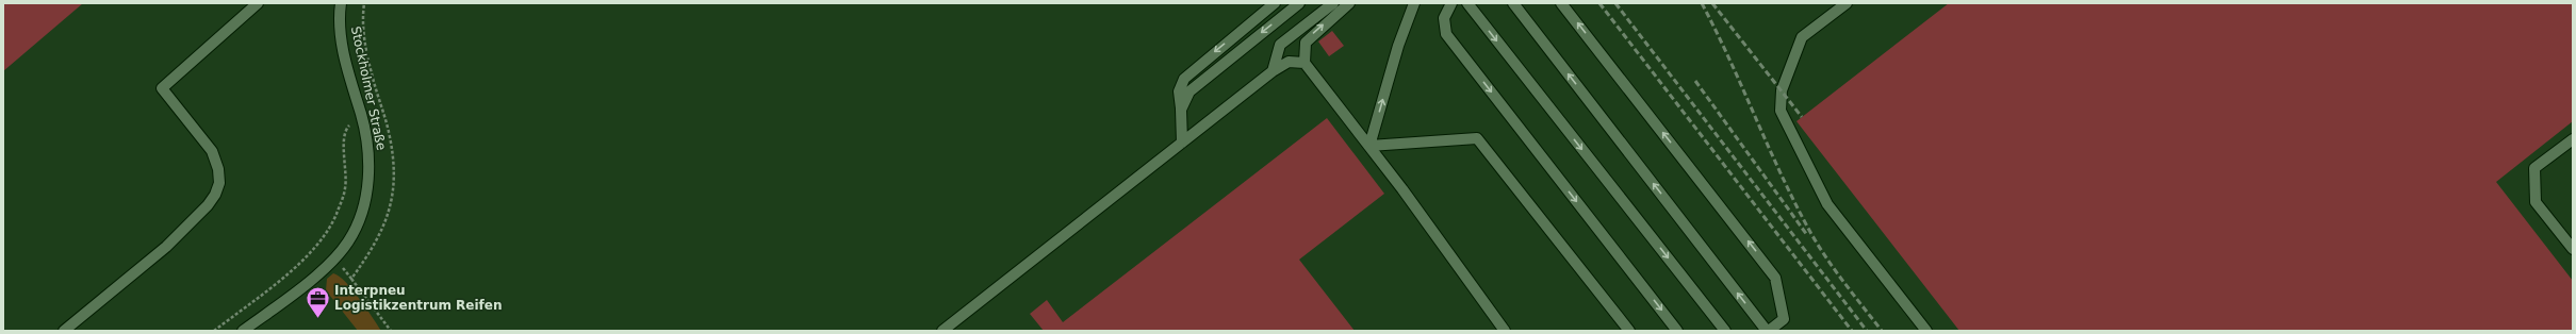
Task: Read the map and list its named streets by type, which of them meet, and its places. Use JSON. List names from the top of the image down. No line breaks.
{"streets":{"street":["Stockholmer Straße"]},"places":{"office":["Interpneu Logistikzentrum Reifen"]}}
